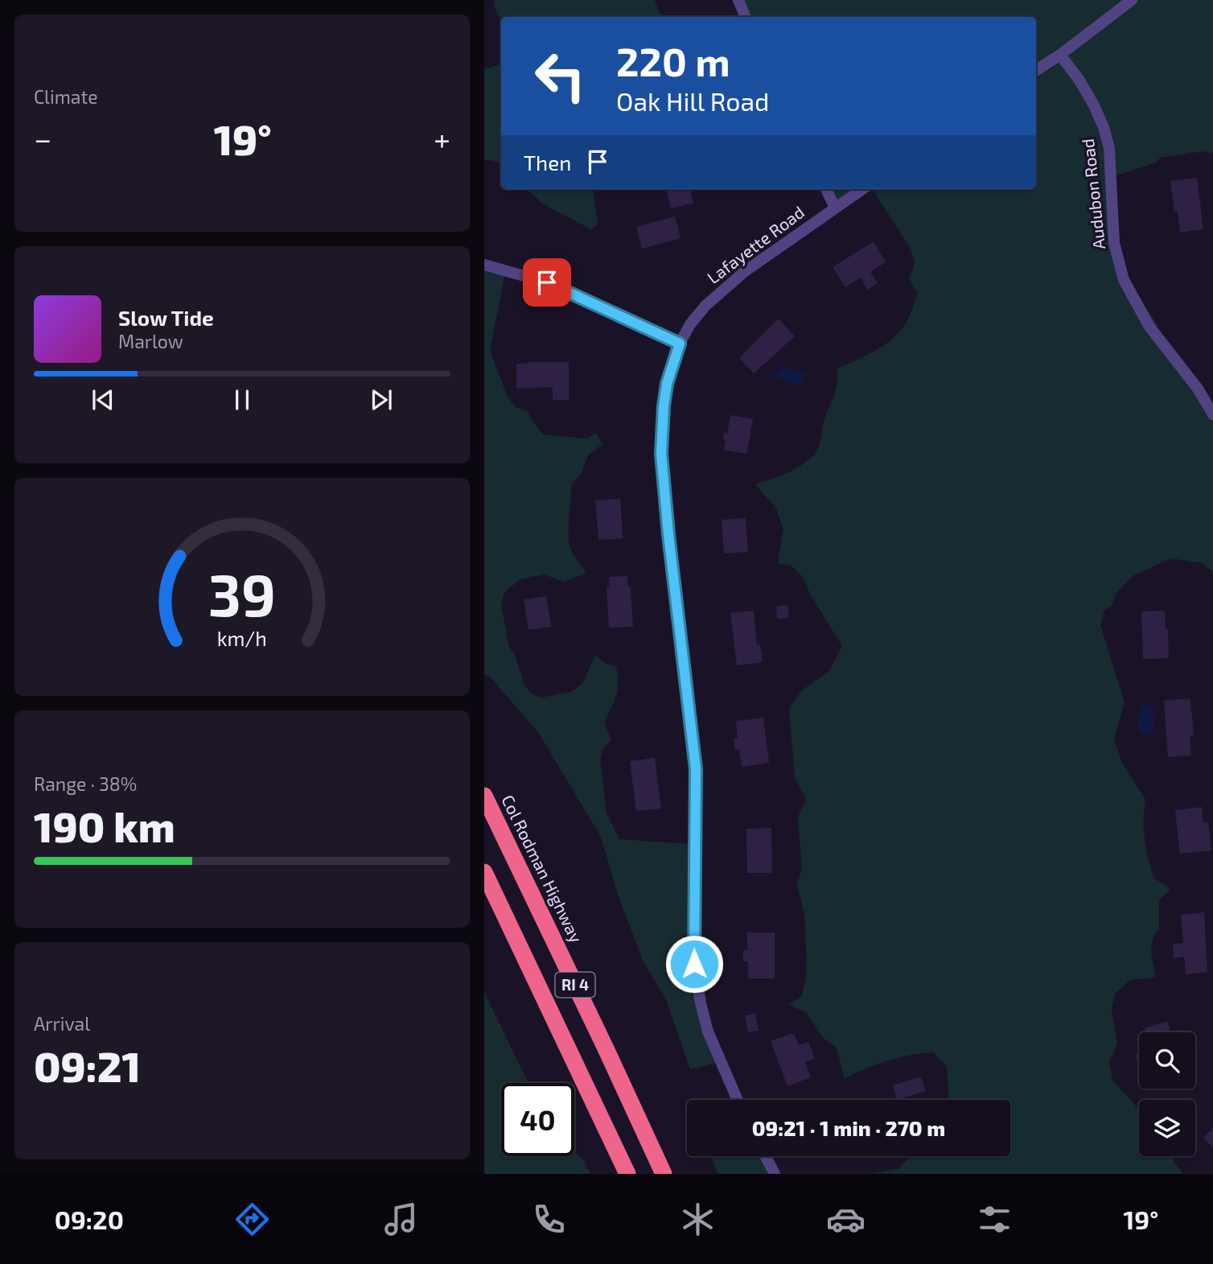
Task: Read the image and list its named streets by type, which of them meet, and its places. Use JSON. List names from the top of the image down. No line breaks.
{"streets":{"highway":["Col Rodman Highway","RI 4"],"street":["Audubon Road","Lafayette Road"]},"page":{"tile":["Climate",["Range · 38%","190 km"],["Arrival","09:21"]],"turn":["220 m","Oak Hill Road"],"heat":["−","19°","+"],"then":"Then","song":["Slow Tide","Marlow"],"limit":"40","trip":"09:21 · 1 min · 270 m","tabs":["09:20","19°"],"gauge":["39","km/h"]}}
